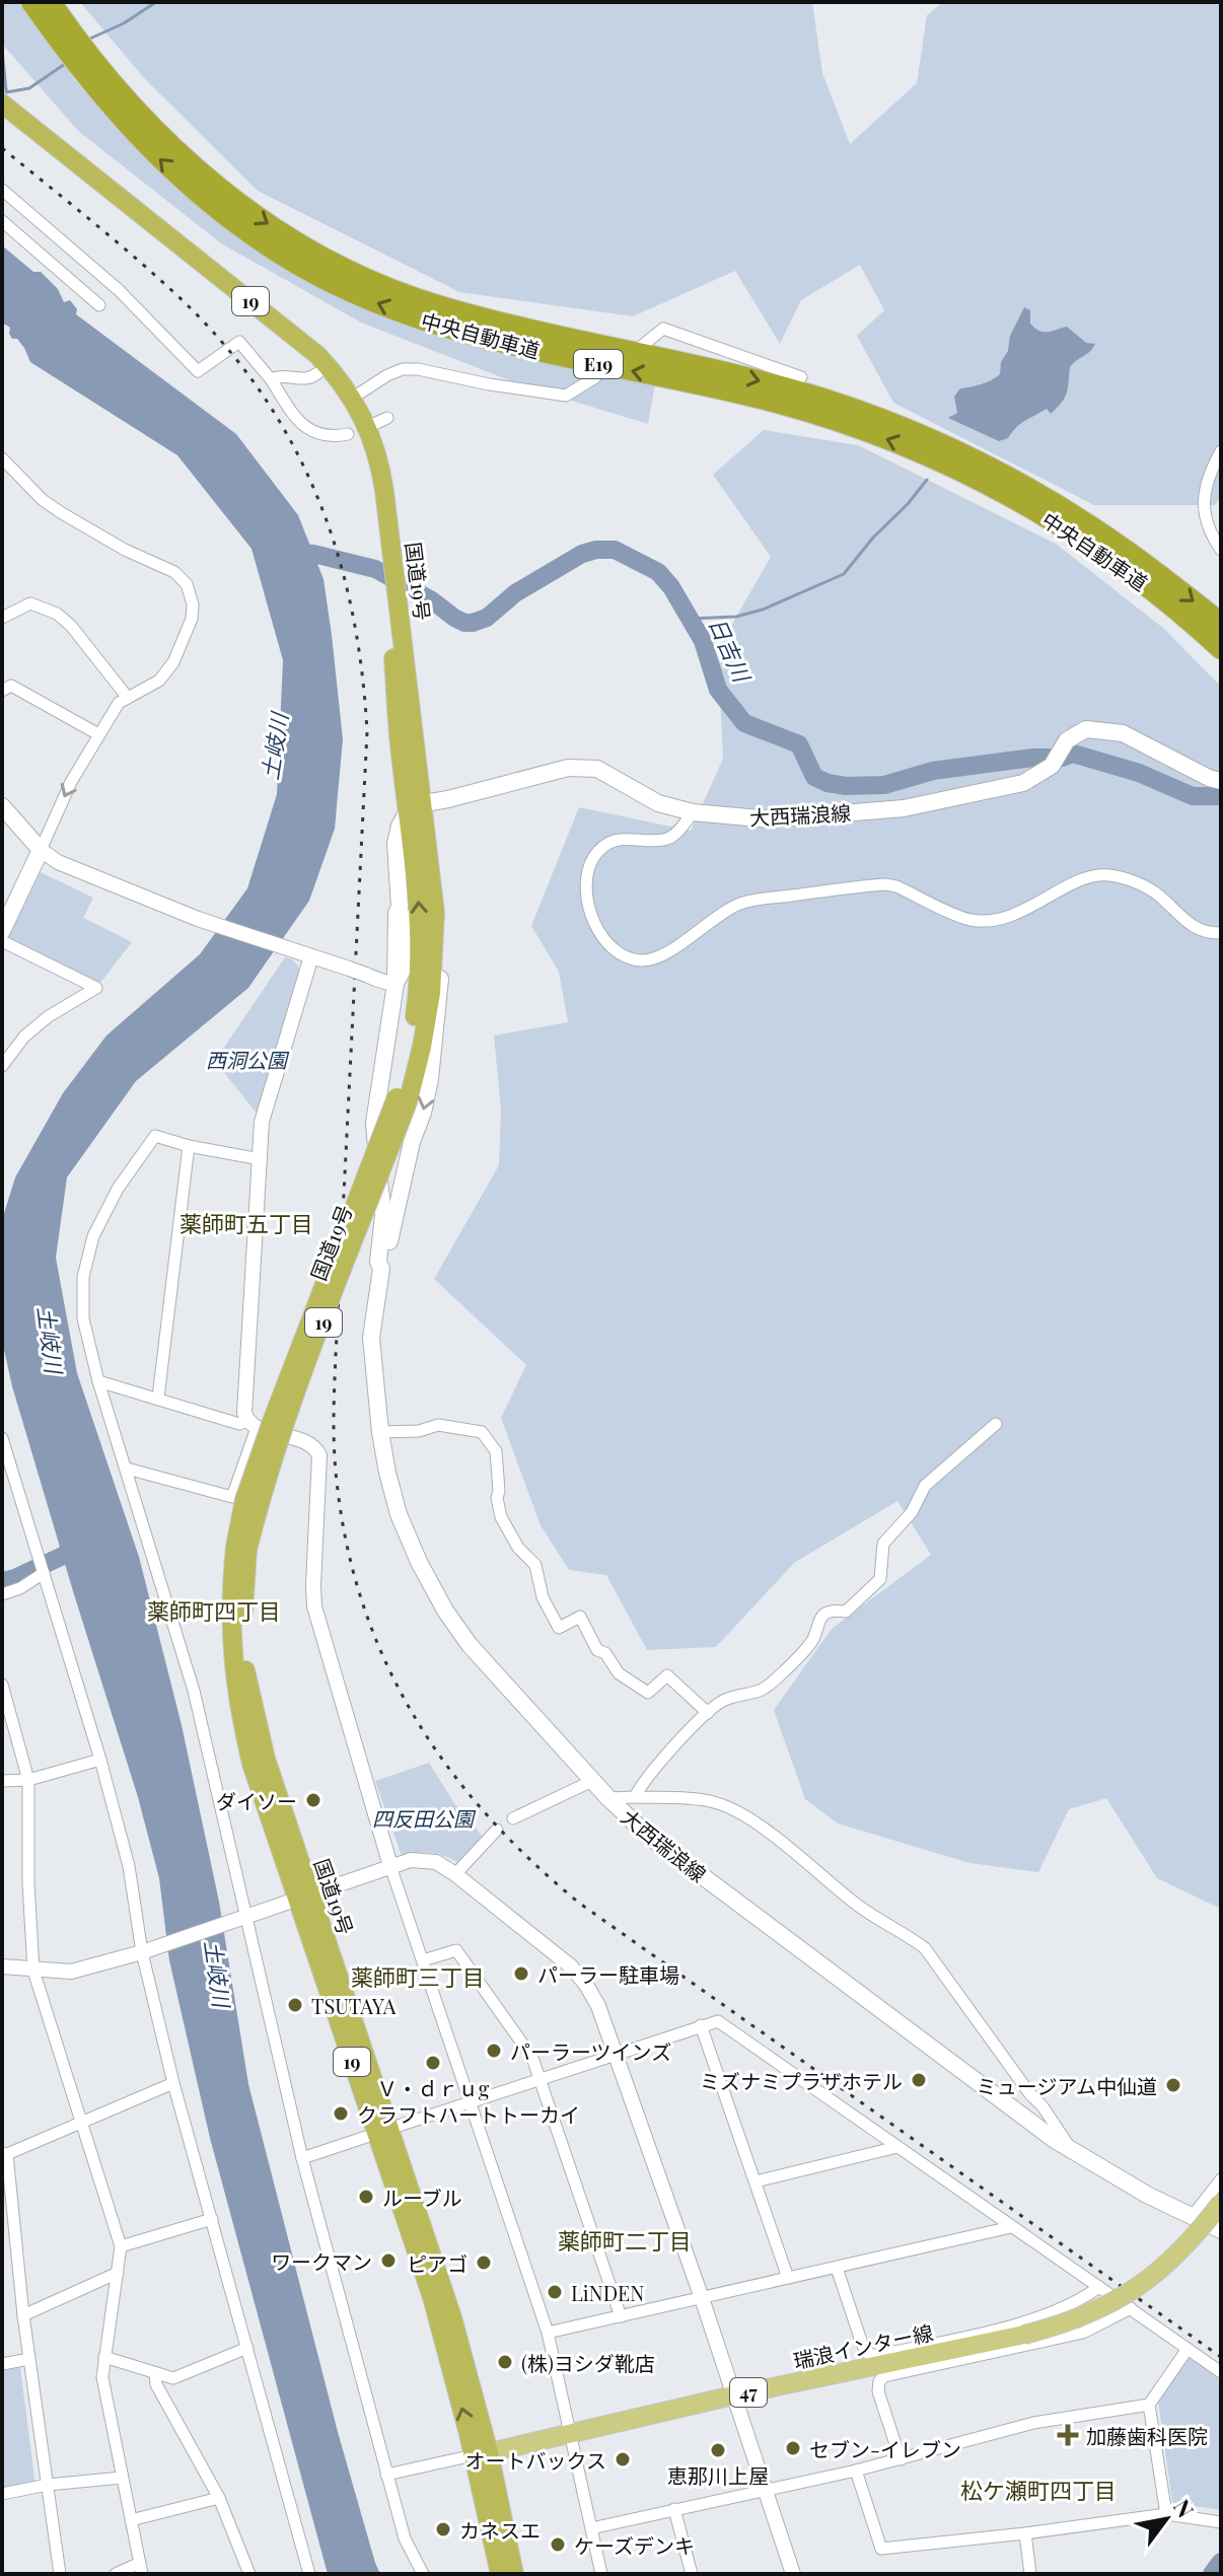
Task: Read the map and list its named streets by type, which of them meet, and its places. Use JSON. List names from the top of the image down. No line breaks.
{"streets":{"highway":["19","中央自動車道","E19","国道19号"],"main road":["大西瑞浪線","瑞浪インター線","47"]},"crossings":[["国道19号","大西瑞浪線"],["国道19号","瑞浪インター線"]],"districts":["薬師町五丁目","薬師町四丁目","薬師町三丁目","薬師町二丁目","松ケ瀬町四丁目"],"water":["日吉川","土岐川"],"parks":["西洞公園","四反田公園"],"places":{"other":["ダイソー","パーラー駐車場","TSUTAYA","パーラーツインズ","Ｖ・ｄｒｕg","ミズナミプラザホテル","ミュージアム中仙道","クラフトハートトーカイ","ルーブル","ワークマン","ピアゴ","LiNDEN","(株)ヨシダ靴店","セブン-イレブン","恵那川上屋","オートバックス","カネスエ","ケーズデンキ"],"health":["加藤歯科医院"]},"north":"top right"}
